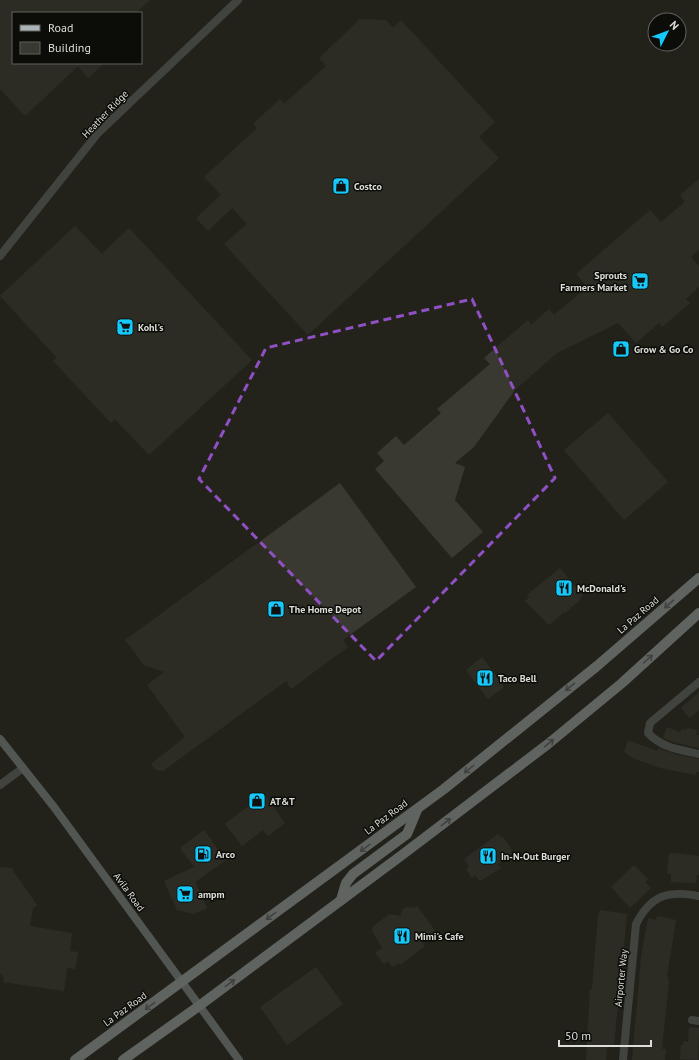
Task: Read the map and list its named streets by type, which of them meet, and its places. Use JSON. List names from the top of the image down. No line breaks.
{"streets":{"main road":["La Paz Road","Avila Road"],"street":["Heather Ridge","Airporter Way"]},"crossings":[["La Paz Road","Avila Road"]],"places":{"shop":["Costco","Grow & Go Co","The Home Depot","AT&T"],"supermarket":["Sprouts Farmers Market","Kohl's","ampm"],"restaurant":["McDonald's","Taco Bell","In-N-Out Burger","Mimi's Cafe"],"fuel station":["Arco"]},"legend":["Road","Building"],"scale_bar":"50 m","north":"top right"}
